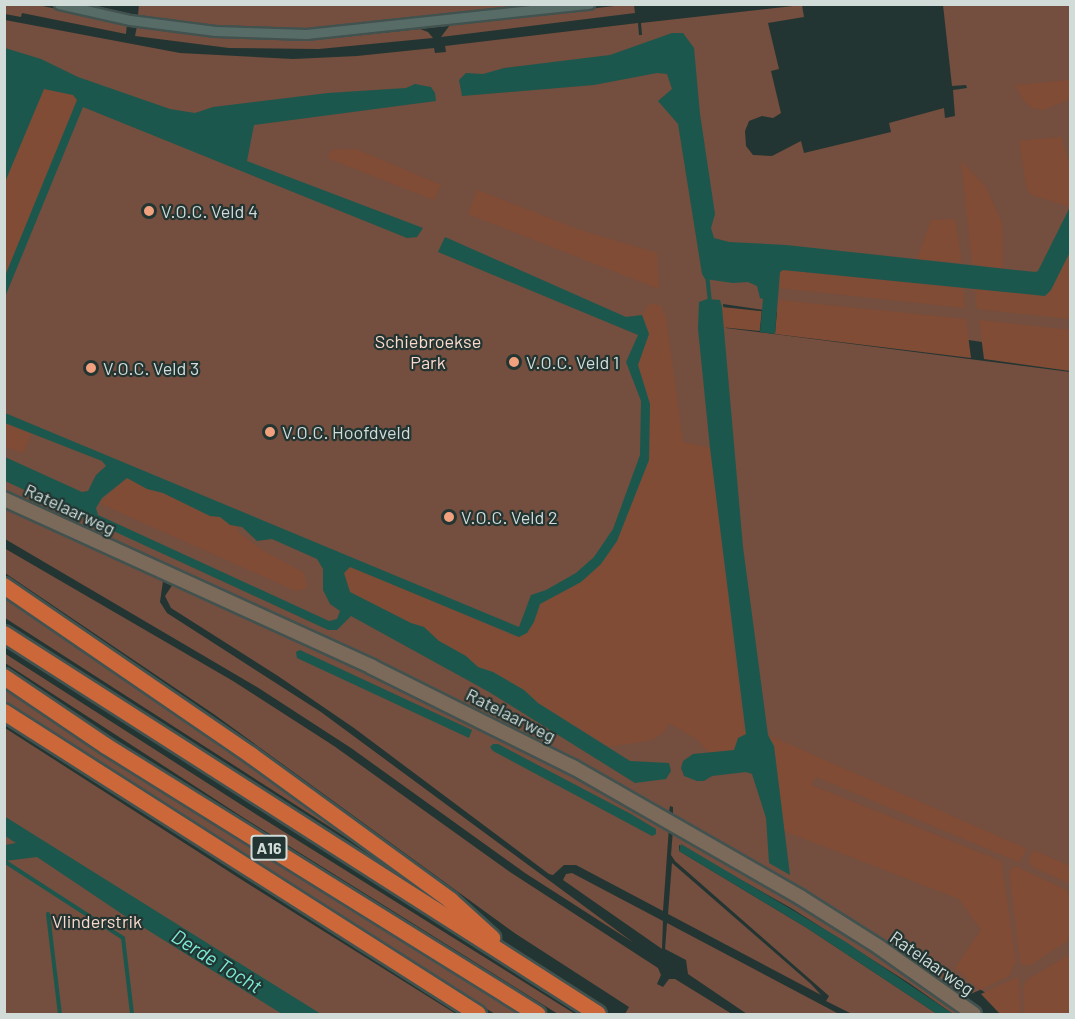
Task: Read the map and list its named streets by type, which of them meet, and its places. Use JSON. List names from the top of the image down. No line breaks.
{"streets":{"highway":["A16"],"street":["Ratelaarweg"]},"water":["Derde Tocht"],"parks":["Schiebroekse Park","Vlinderstrik"],"places":["V.O.C. Veld 4","V.O.C. Veld 1","V.O.C. Veld 3","V.O.C. Hoofdveld","V.O.C. Veld 2"]}
